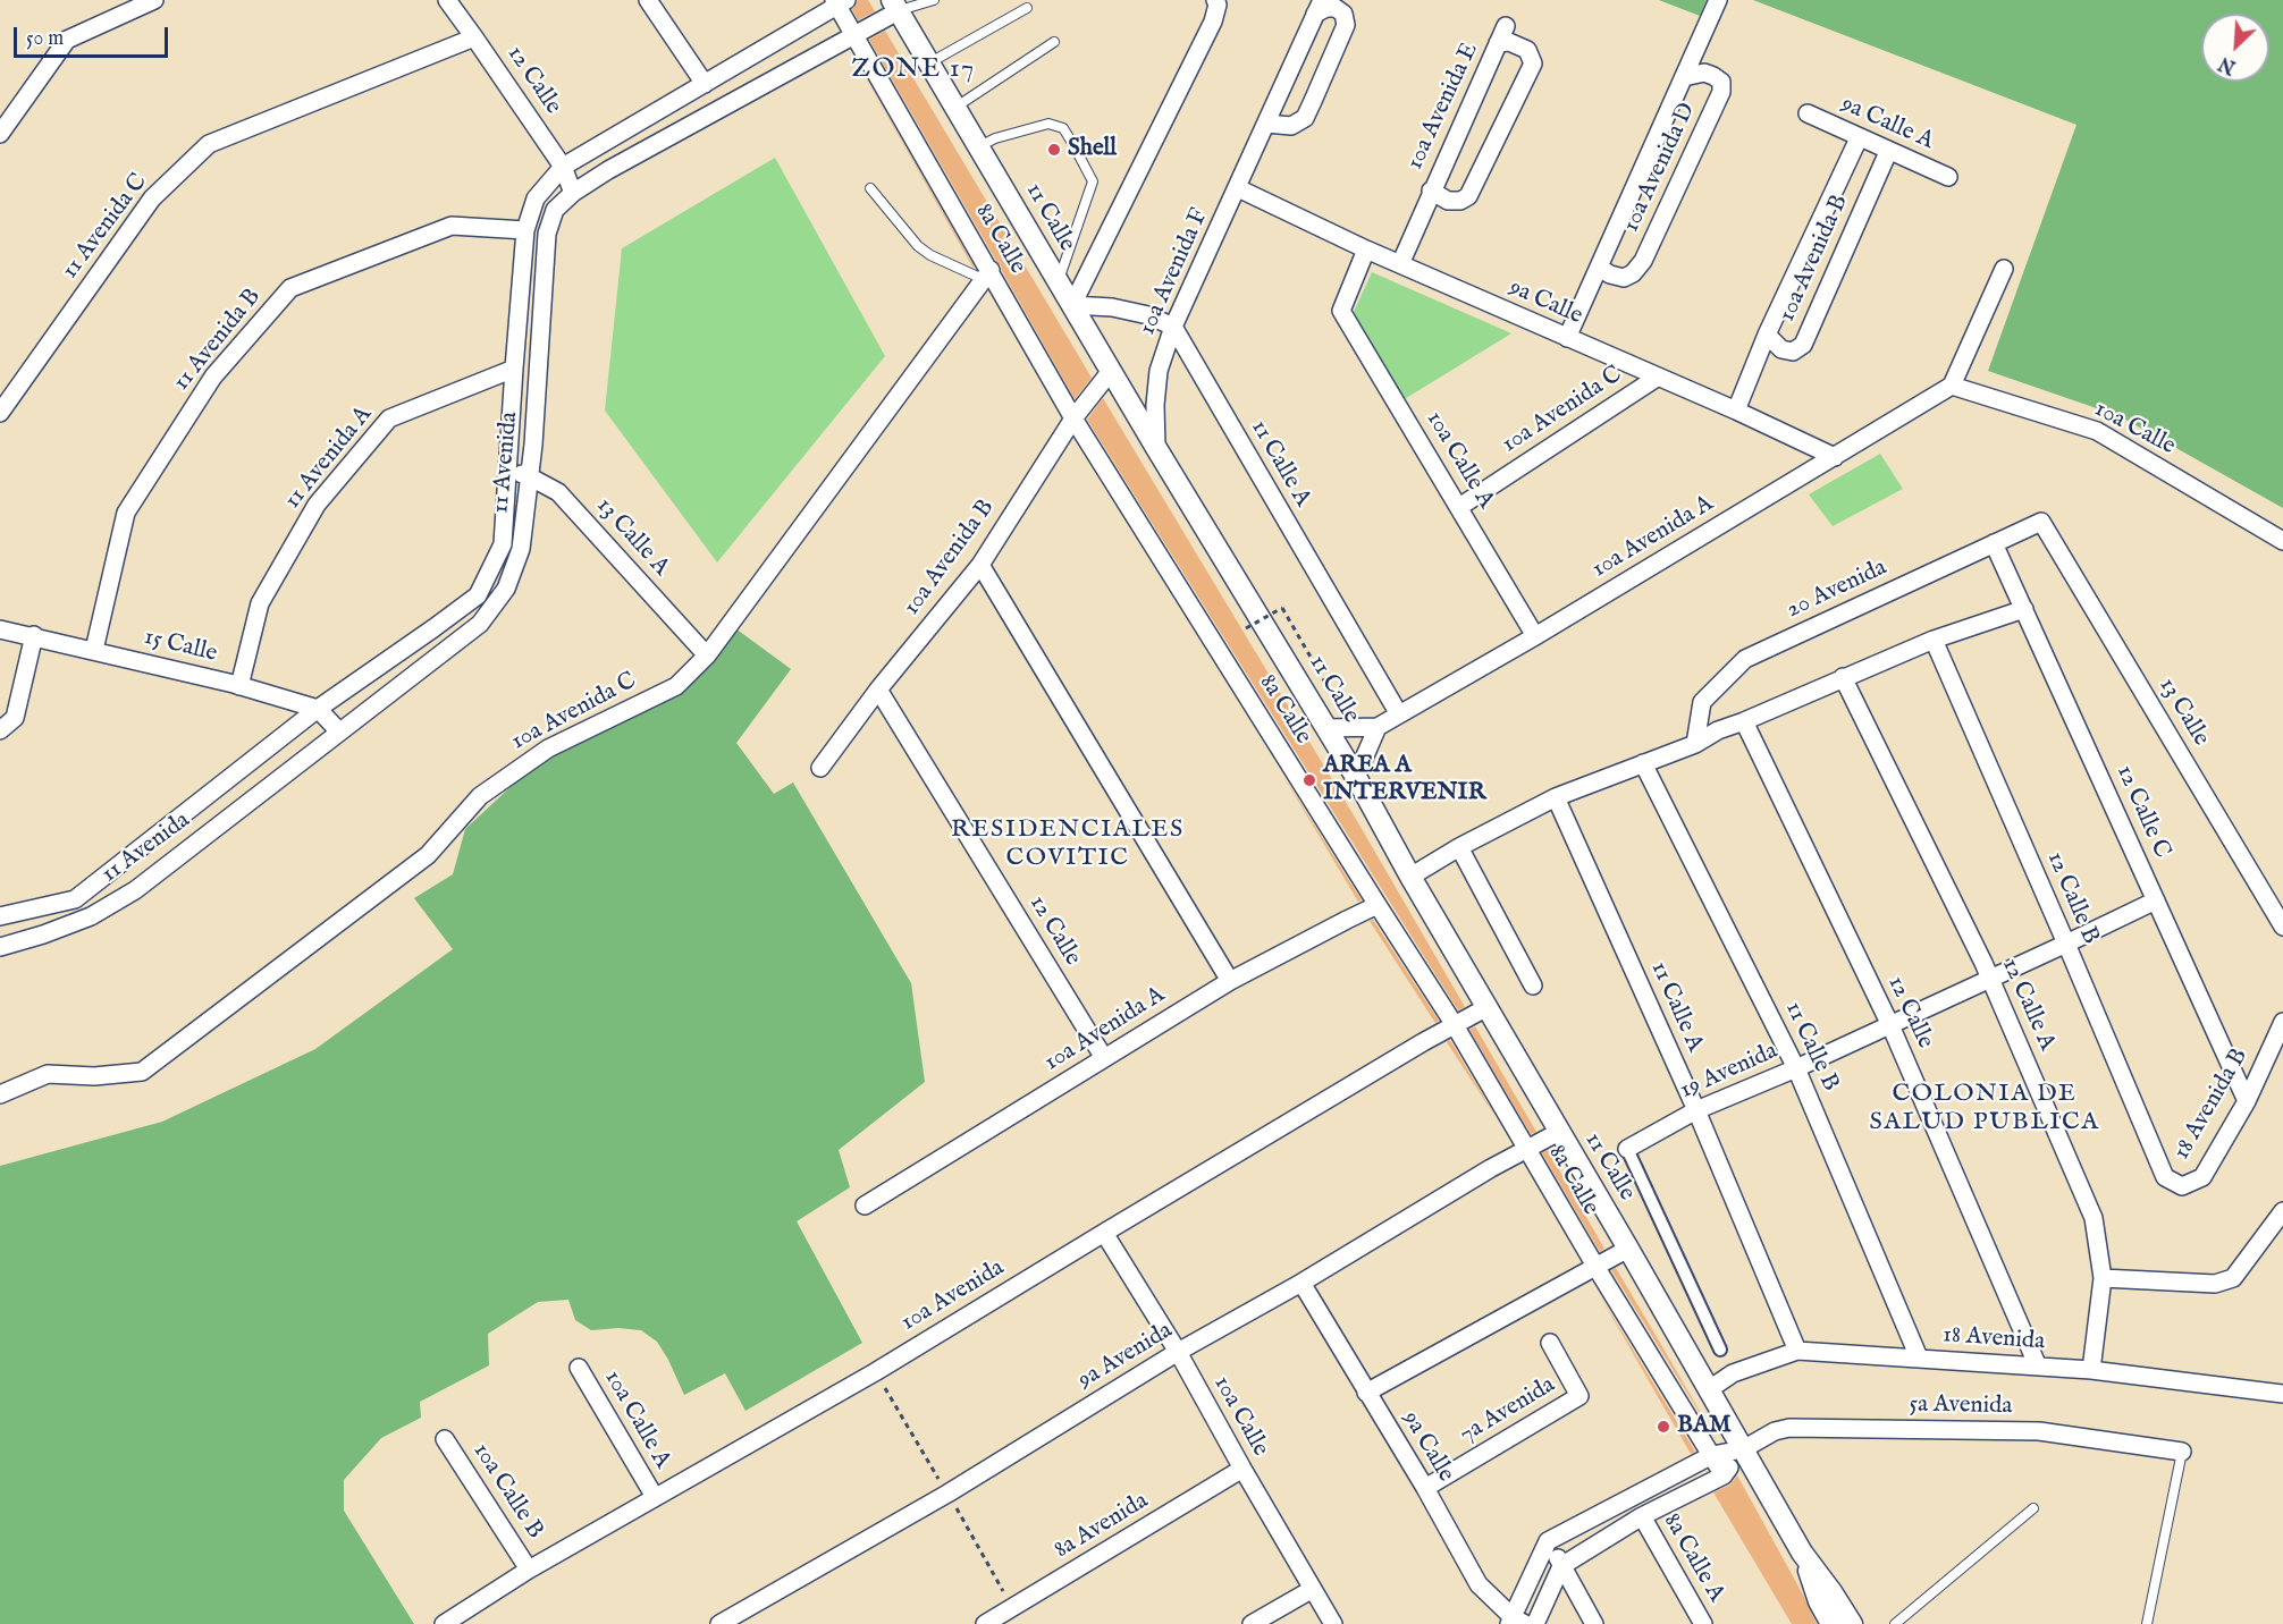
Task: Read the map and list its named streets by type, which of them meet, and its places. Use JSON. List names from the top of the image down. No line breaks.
{"streets":{"street":["12 Calle","10a Avenida E","9a Calle A","10a Avenida D","11 Calle","11 Avenida C","8a Calle","10a Avenida B","10a Avenida F","9a Calle","11 Avenida B","10a Avenida C","10a Calle","11 Avenida A","10a Calle A","11 Avenida","11 Calle A","13 Calle A","10a Avenida A","20 Avenida","15 Calle","13 Calle","12 Calle C","12 Calle B","12 Calle A","11 Calle B","19 Avenida","18 Avenida B","10a Avenida","18 Avenida","9a Avenida","5a Avenida","7a Avenida","10a Calle B","8a Avenida","8a Calle A"]},"crossings":[["12 Calle","11 Avenida C"],["12 Calle","10a Avenida B"],["12 Calle","11 Avenida"],["12 Calle","10a Avenida A"],["12 Calle","19 Avenida"],["12 Calle","18 Avenida"],["10a Avenida E","9a Calle"],["9a Calle A","10a Avenida B"],["10a Avenida D","9a Calle"],["11 Calle","10a Avenida B"],["11 Calle","10a Avenida F"],["11 Calle","11 Avenida"],["11 Calle","10a Avenida"],["11 Calle","18 Avenida"],["11 Calle","9a Avenida"],["11 Calle","5a Avenida"],["8a Calle","10a Avenida B"],["8a Calle","10a Avenida C"],["8a Calle","11 Avenida"],["8a Calle","10a Avenida A"],["8a Calle","10a Avenida"],["8a Calle","9a Avenida"],["8a Calle","5a Avenida"],["10a Avenida B","9a Calle"],["10a Avenida F","9a Calle"],["10a Avenida F","11 Calle A"],["9a Calle","10a Avenida C"],["9a Calle","10a Calle A"],["9a Calle","10a Avenida A"],["9a Calle","9a Avenida"],["9a Calle","7a Avenida"],["11 Avenida B","11 Avenida"],["11 Avenida B","15 Calle"],["10a Avenida C","10a Calle A"],["10a Avenida C","13 Calle A"],["10a Calle","10a Avenida A"],["10a Calle","10a Avenida"],["10a Calle","9a Avenida"],["10a Calle","8a Avenida"],["11 Avenida A","11 Avenida"],["11 Avenida A","15 Calle"],["10a Calle A","10a Avenida A"],["10a Calle A","10a Avenida"],["11 Avenida","13 Calle A"],["11 Avenida","15 Calle"],["11 Calle A","10a Avenida A"],["11 Calle A","19 Avenida"],["11 Calle A","18 Avenida"],["20 Avenida","13 Calle"],["20 Avenida","12 Calle C"],["12 Calle C","19 Avenida"],["12 Calle C","18 Avenida B"],["12 Calle B","19 Avenida"],["12 Calle B","18 Avenida B"],["12 Calle A","19 Avenida"],["12 Calle A","18 Avenida"],["11 Calle B","19 Avenida"],["11 Calle B","18 Avenida"],["10a Avenida","10a Calle B"],["5a Avenida","8a Calle A"]],"districts":["ZONE 17","RESIDENCIALES COVITIC","COLONIA DE SALUD PUBLICA"],"places":["Shell","AREA A INTERVENIR","BAM"],"scale_bar":"50 m","north":"bottom left"}
